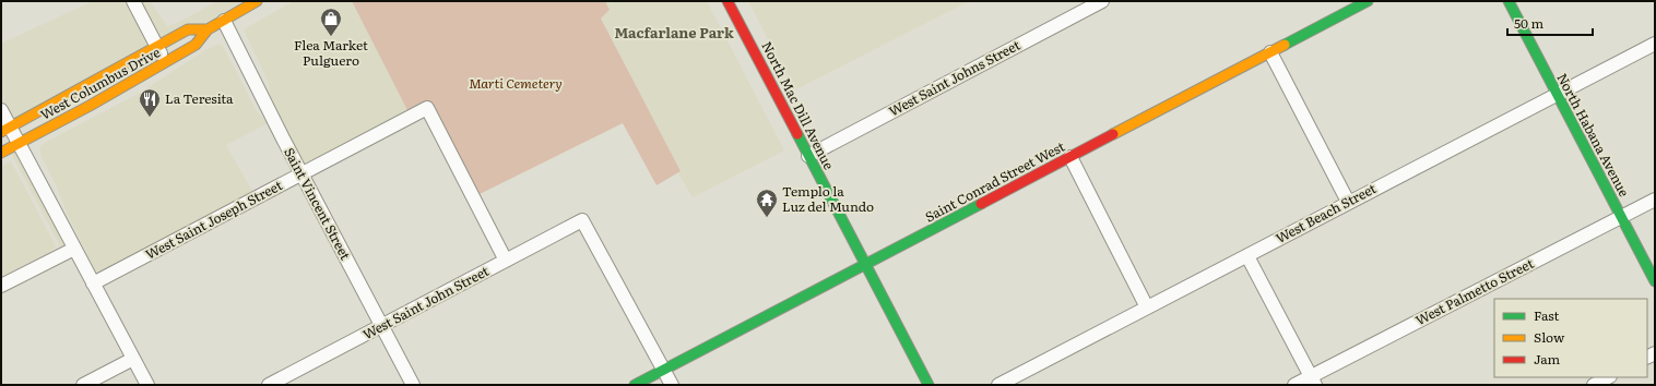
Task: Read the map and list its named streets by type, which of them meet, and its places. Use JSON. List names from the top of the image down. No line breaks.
{"streets":{"street":["West Saint Johns Street","West Columbus Drive","North Mac Dill Avenue","North Habana Avenue","Saint Conrad Street West","Saint Vincent Street","West Beach Street","West Saint Joseph Street","West Palmetto Street","West Saint John Street"]},"crossings":[["West Saint Johns Street","North Mac Dill Avenue"],["West Columbus Drive","Saint Vincent Street"],["North Mac Dill Avenue","Saint Conrad Street West"],["North Habana Avenue","West Beach Street"],["North Habana Avenue","West Palmetto Street"],["Saint Conrad Street West","West Saint John Street"],["Saint Vincent Street","West Saint Joseph Street"],["Saint Vincent Street","West Saint John Street"],["West Saint Joseph Street","West Saint John Street"]],"districts":["Macfarlane Park"],"parks":["Marti Cemetery"],"places":{"shop":["Flea Market Pulguero"],"restaurant":["La Teresita"],"temple":["Templo la Luz del Mundo"]},"legend":["Fast","Slow","Jam"],"scale_bar":"50 m"}
